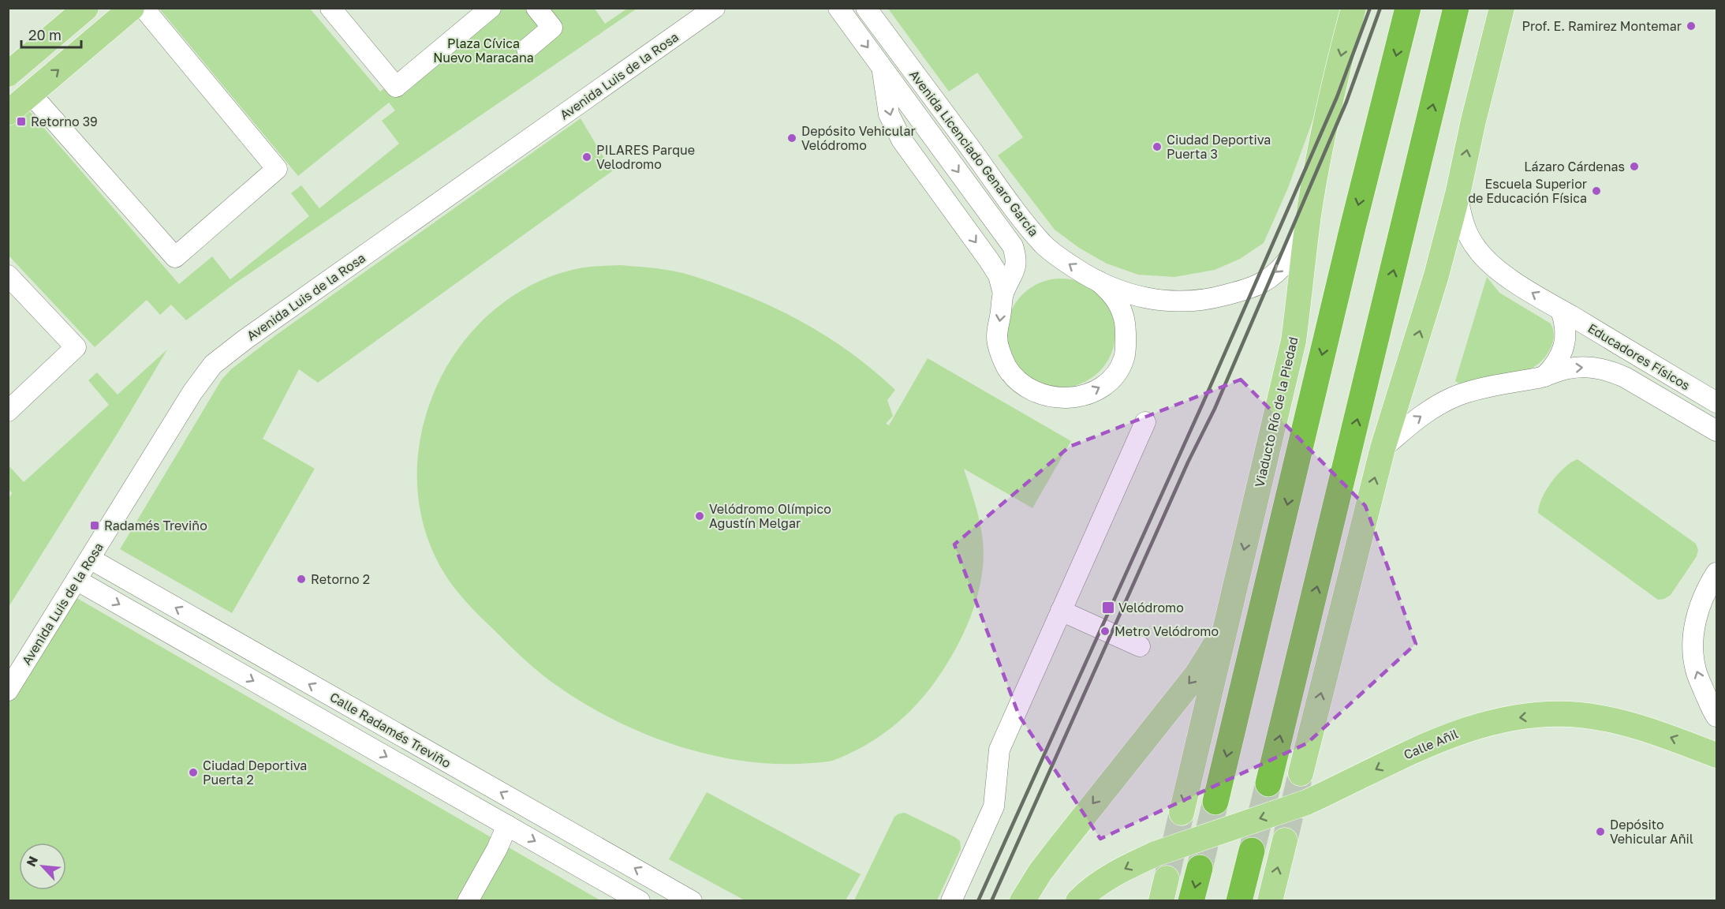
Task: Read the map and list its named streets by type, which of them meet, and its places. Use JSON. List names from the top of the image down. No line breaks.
{"streets":{"main road":["Viaducto Río de la Piedad","Calle Añil"],"street":["Avenida Luis de la Rosa","Avenida Licenciado Genaro García","Educadores Físicos","Calle Radamés Treviño"]},"crossings":[["Avenida Luis de la Rosa","Calle Radamés Treviño"],["Avenida Licenciado Genaro García","Viaducto Río de la Piedad"]],"one_way":["Calle Añil"],"parks":["Plaza Cívica Nuevo Maracana"],"places":{"other":["Prof. E. Ramirez Montemar","Depósito Vehicular Velódromo","Ciudad Deportiva Puerta 3","PILARES Parque Velodromo","Lázaro Cárdenas","Escuela Superior de Educación Física","Velódromo Olímpico Agustín Melgar","Retorno 2","Metro Velódromo","Ciudad Deportiva Puerta 2","Depósito Vehicular Añil"],"transit":["Retorno 39","Radamés Treviño","Velódromo"]},"scale_bar":"20 m","north":"top left"}
